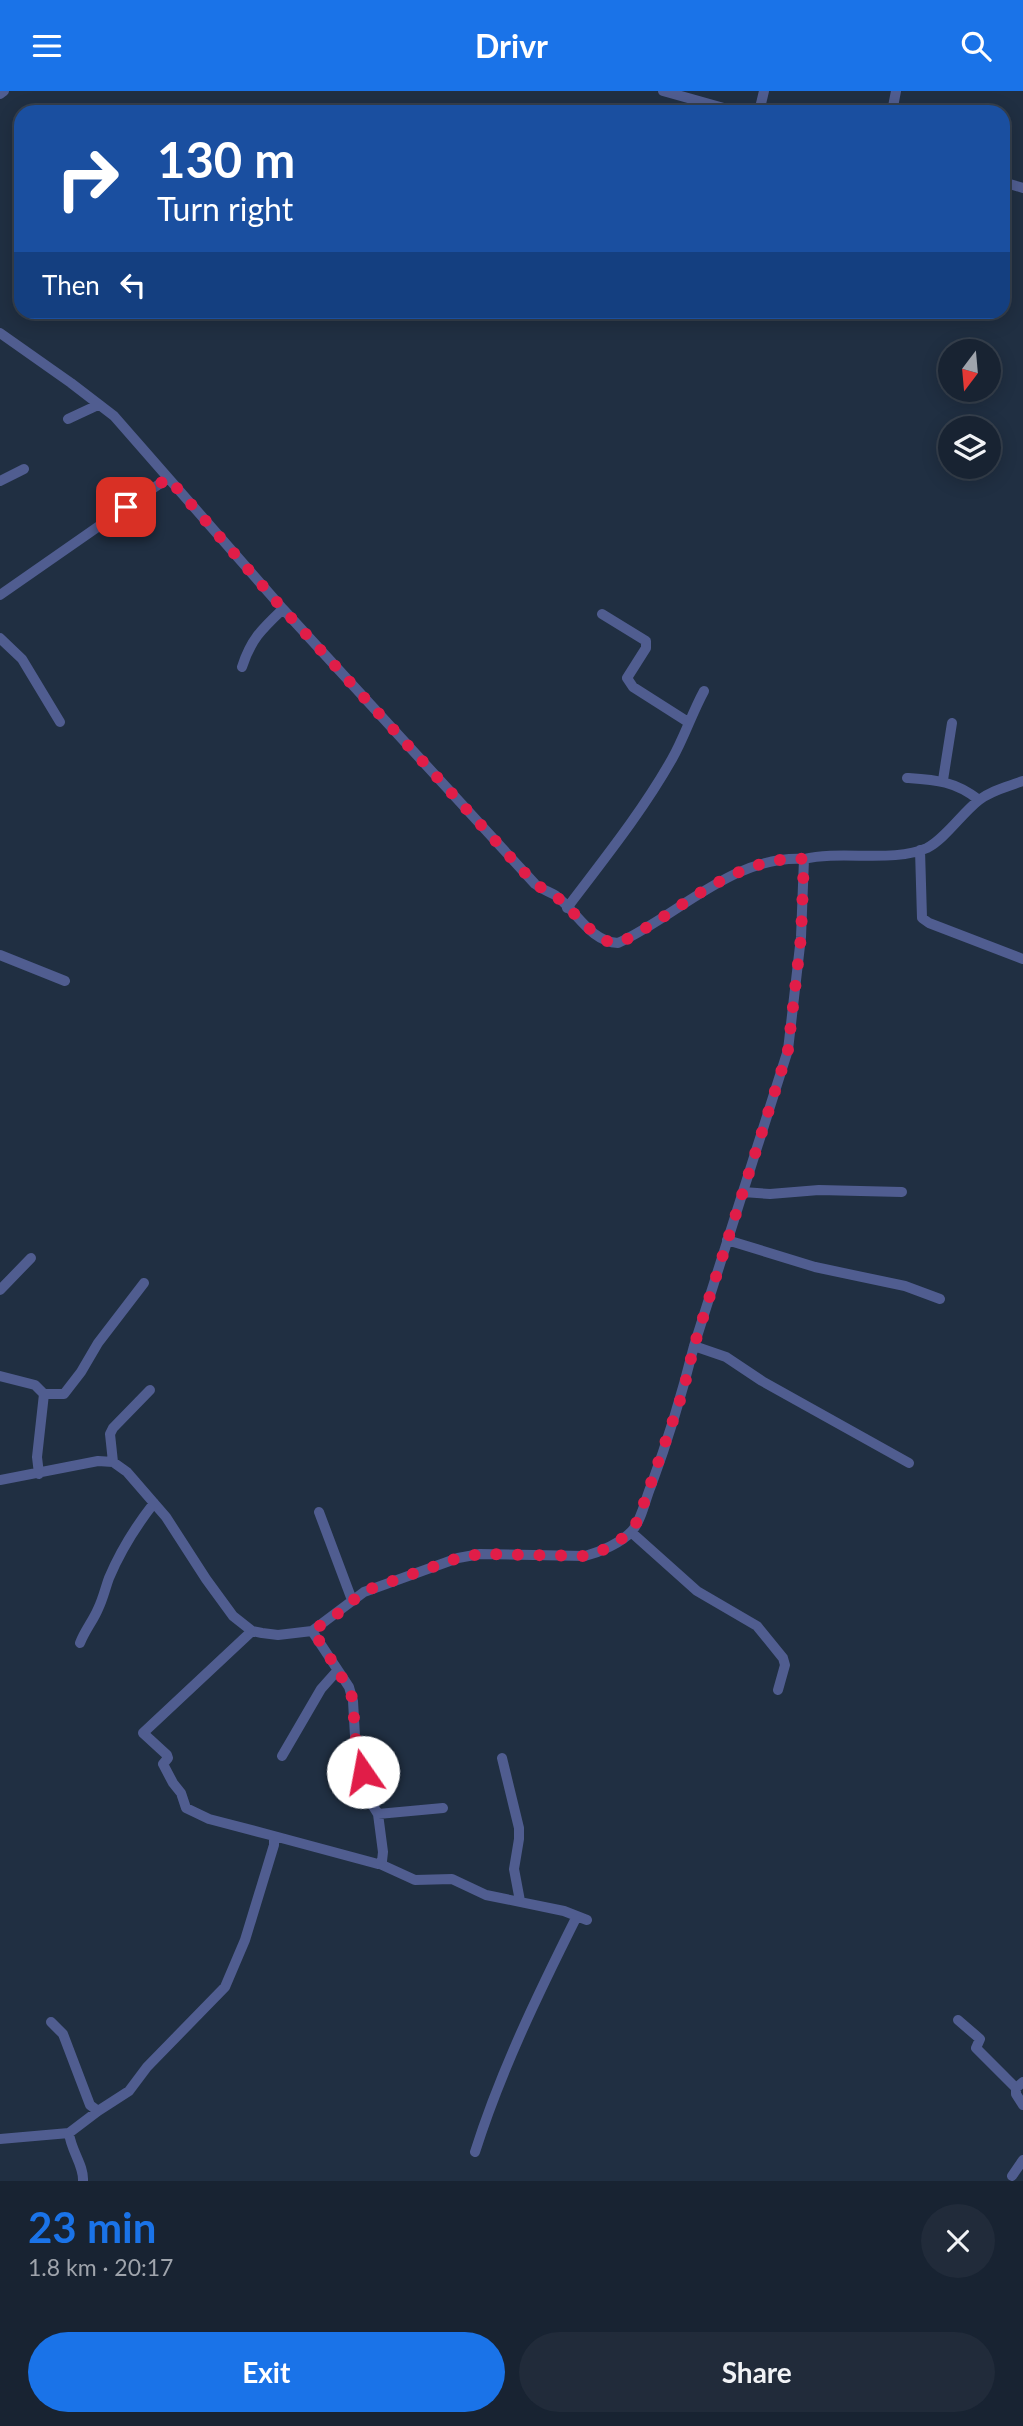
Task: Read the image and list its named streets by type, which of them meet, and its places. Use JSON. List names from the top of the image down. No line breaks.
{"north":"bottom","page":{"header":"Drivr","turn":["130 m","Turn right"],"then":"Then","heading":["23 min","1.8 km · 20:17"],"buttons":["Exit","Share"]}}
